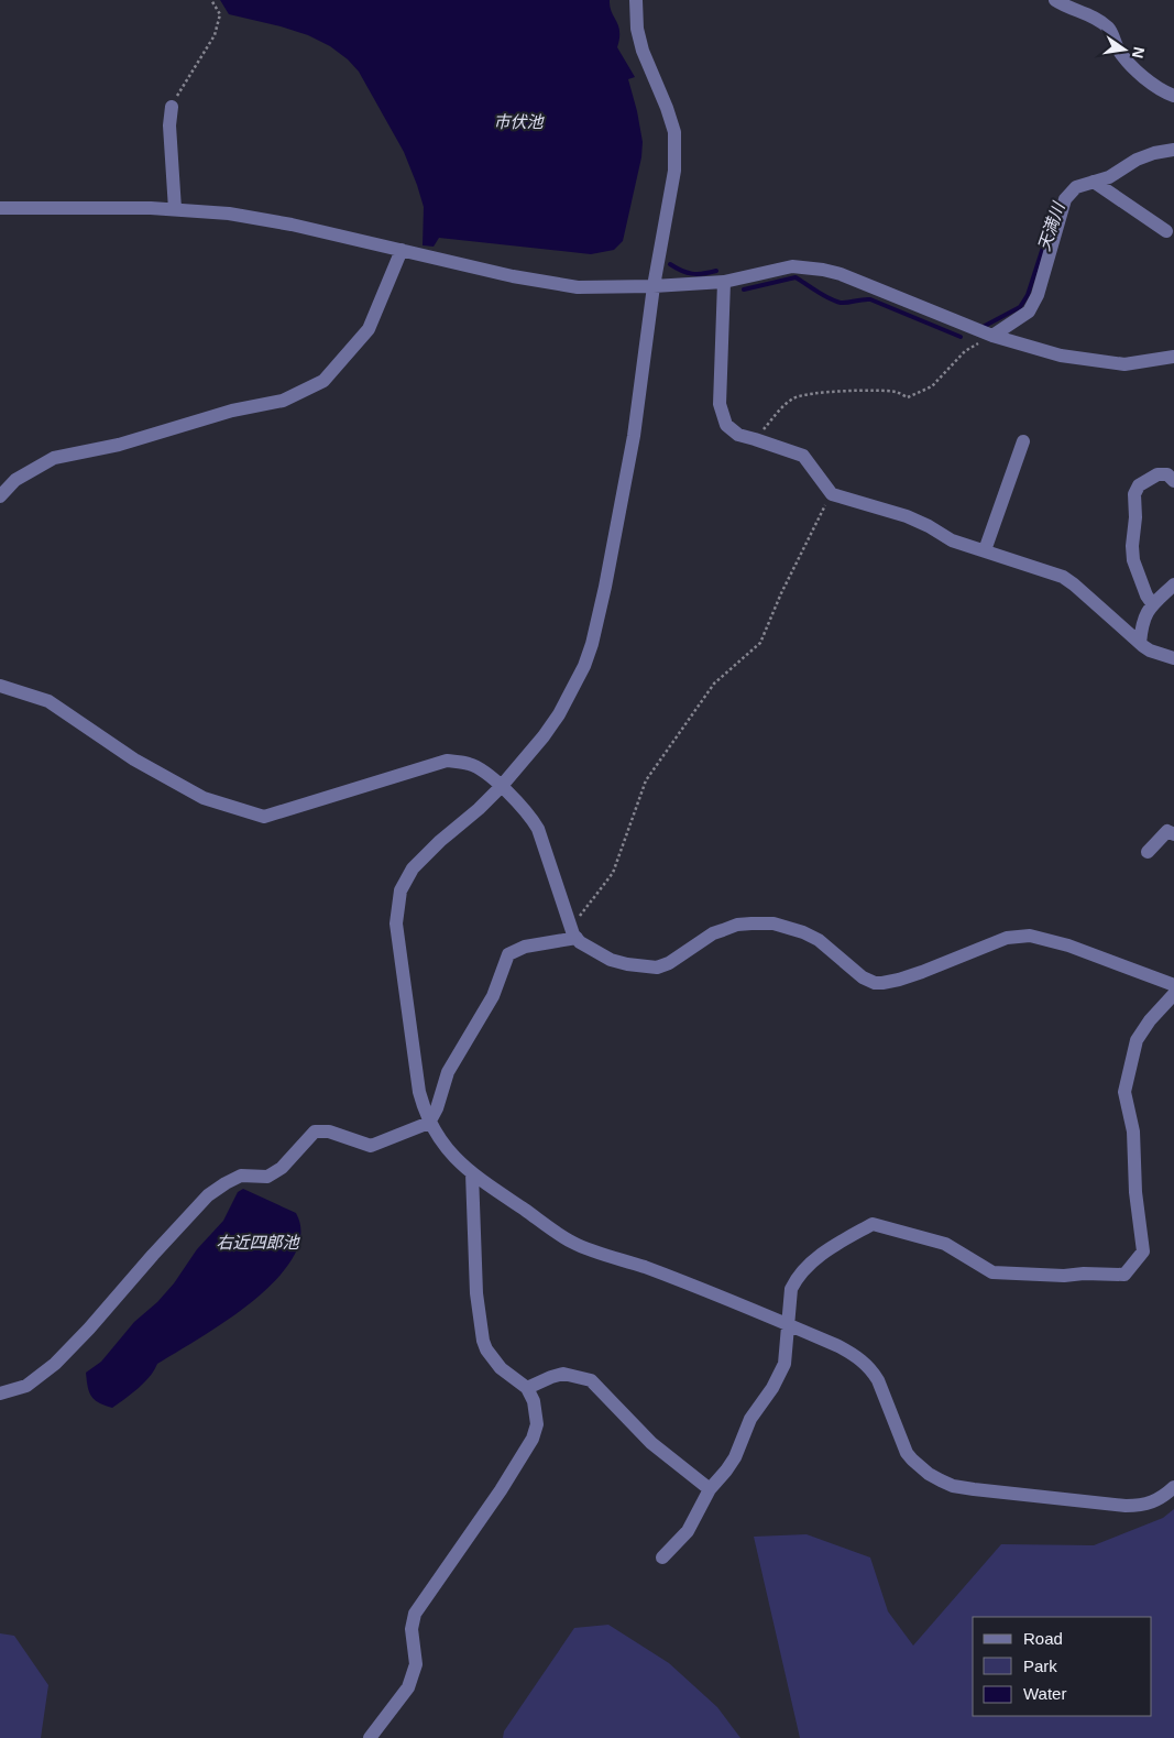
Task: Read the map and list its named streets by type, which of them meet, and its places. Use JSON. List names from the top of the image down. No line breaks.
{"water":["市伏池","天満川","右近四郎池"],"legend":["Road","Park","Water"],"north":"right"}
